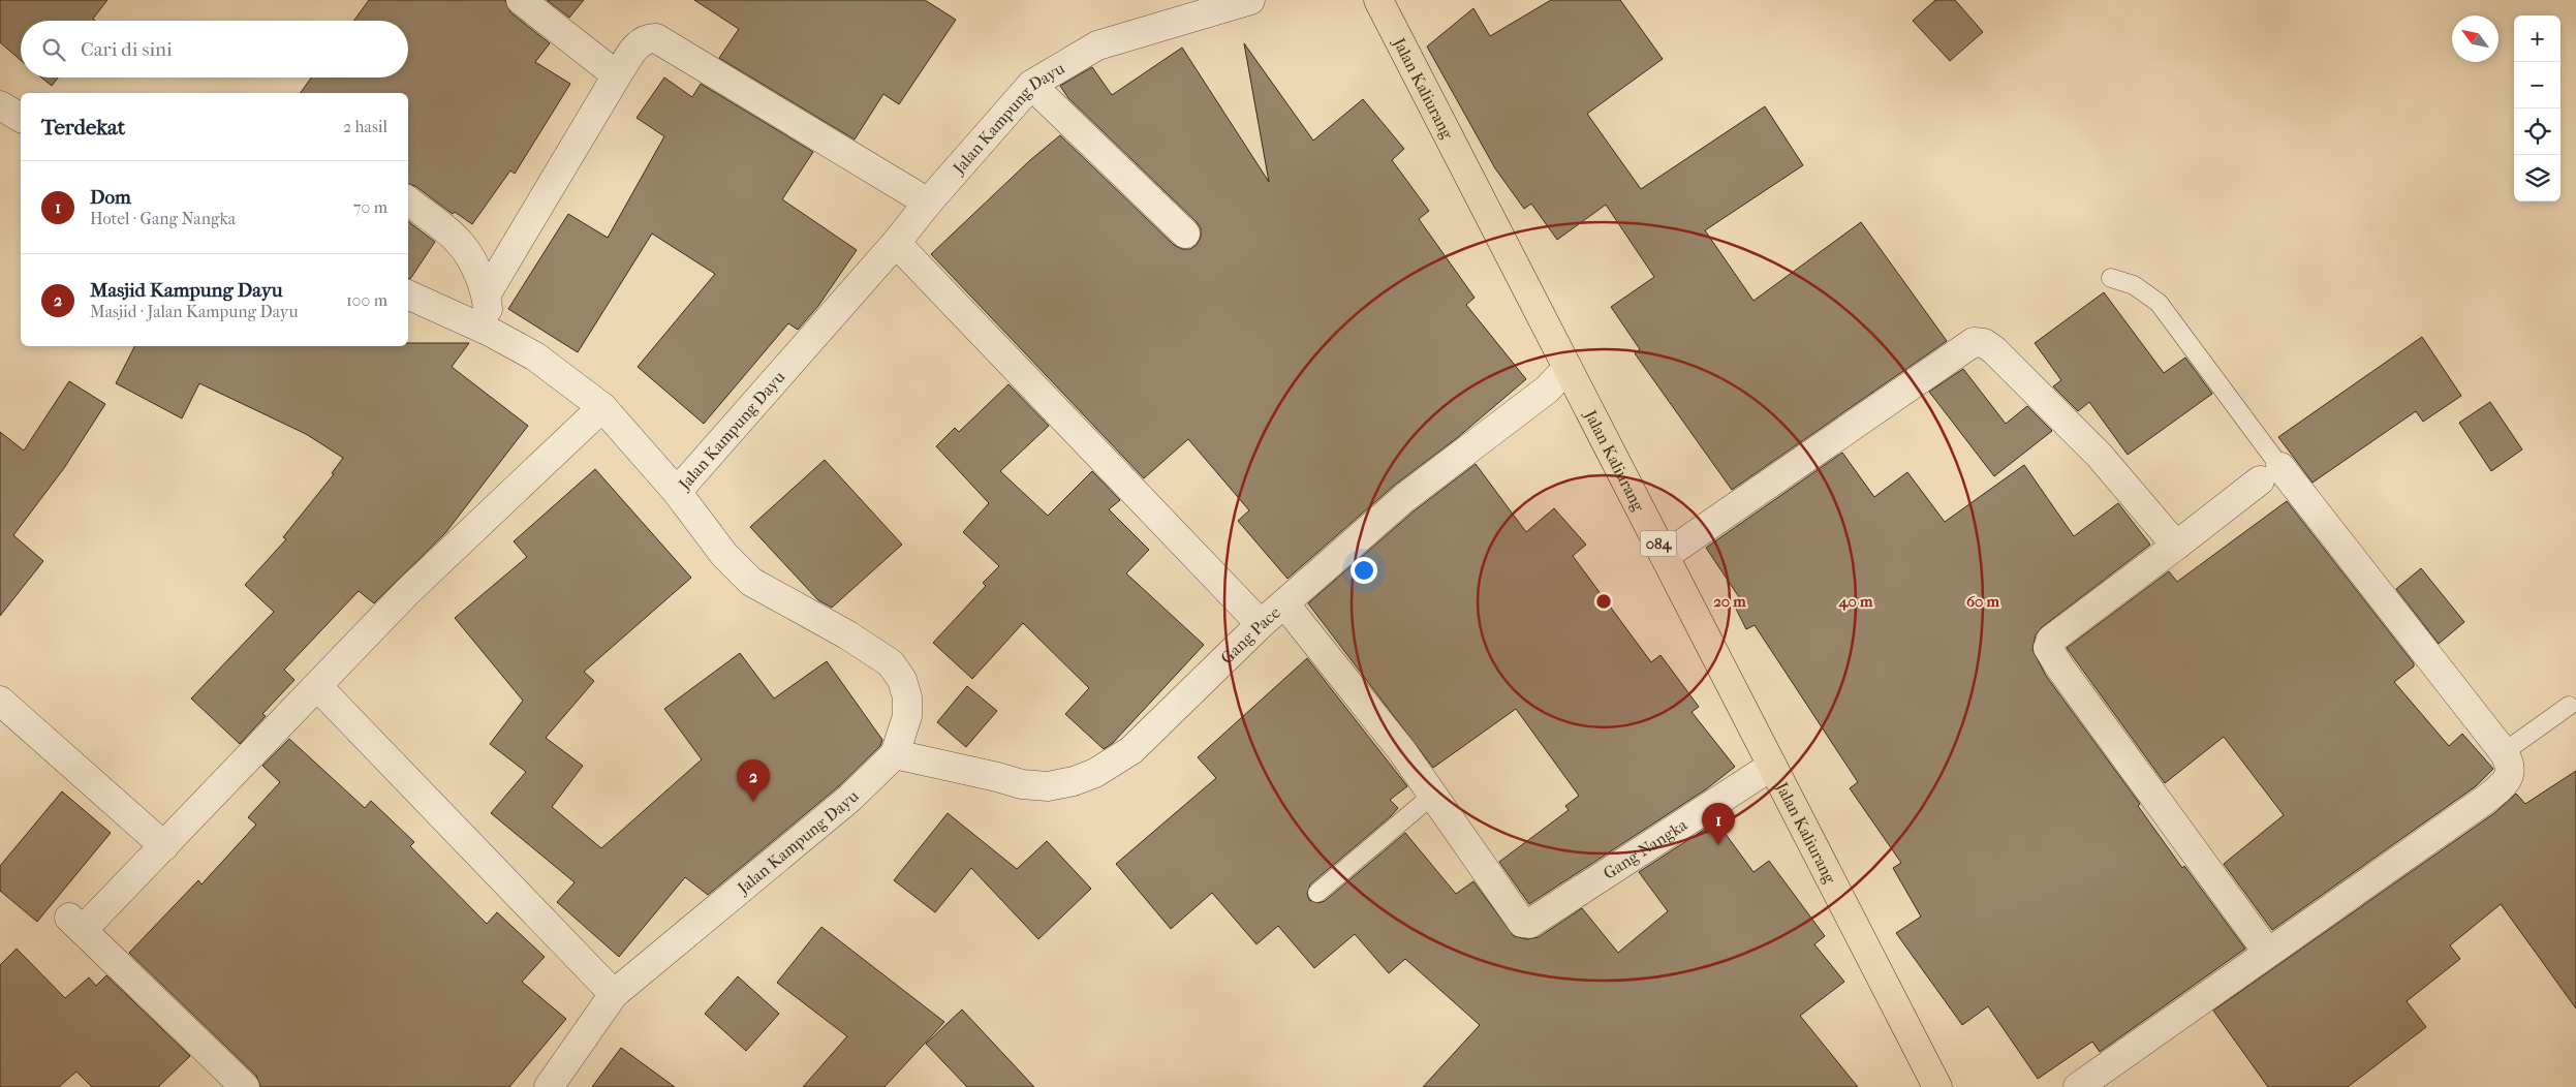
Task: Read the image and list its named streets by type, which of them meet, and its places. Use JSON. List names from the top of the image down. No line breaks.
{"streets":{"main road":["Jalan Kaliurang","084"],"street":["Jalan Kampung Dayu","Gang Pace","Gang Nangka"]},"crossings":[["Jalan Kaliurang","Gang Pace"],["Jalan Kaliurang","Gang Nangka"],["Jalan Kampung Dayu","Gang Pace"]],"north":"top left","page":{"map_buttons":["+","−"],"search":"Cari di sini","heading":["Terdekat","2 hasil"],"list":[{"mark":"1","name":"Dom","note":"Hotel · Gang Nangka","value":"70 m"},{"mark":"2","name":"Masjid Kampung Dayu","note":"Masjid · Jalan Kampung Dayu","value":"100 m"}],"pins":["2","1"]},"rings":["20 m","40 m","60 m"]}
